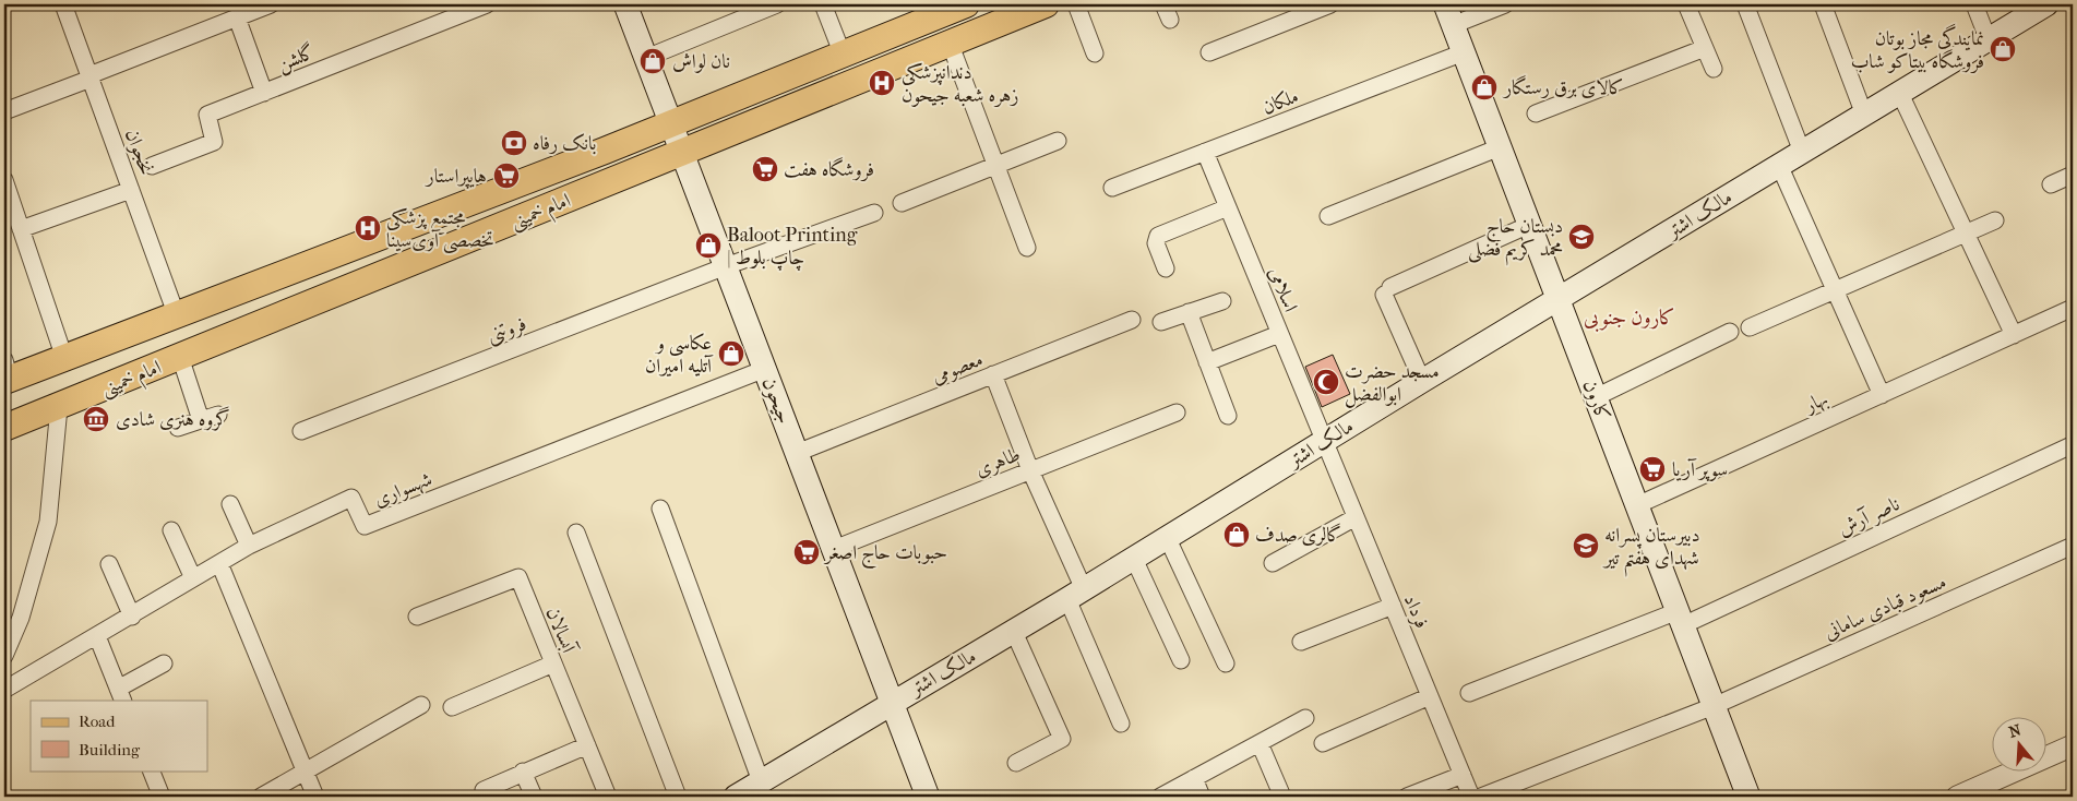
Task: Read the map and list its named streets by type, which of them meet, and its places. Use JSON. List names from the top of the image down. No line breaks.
{"streets":{"main road":["امام خمینی","مالک اشتر","جیحون","کارون"],"street":["گلشن","ملکان","نخجوان","اسلامی","فروتنی","معصومی","بهار","طاهری","شهسواری","ناصر آرش","مسعود قبادی سامانی","فرداد","آبسالان"]},"crossings":[["ملکان","اسلامی"],["ملکان","کارون"],["نخجوان","امام خمینی"],["امام خمینی","جیحون"],["مالک اشتر","اسلامی"],["مالک اشتر","جیحون"],["مالک اشتر","کارون"],["مالک اشتر","فرداد"],["اسلامی","فرداد"],["فروتنی","جیحون"],["معصومی","جیحون"],["جیحون","طاهری"],["جیحون","شهسواری"],["کارون","بهار"],["کارون","ناصر آرش"],["کارون","مسعود قبادی سامانی"]],"districts":["کارون جنوبی"],"places":{"shop":["نمایندگی مجاز بوتان فروشگاه بیتاکو شاب","نان لواش","کالای برق رستگار","Baloot Printing | چاپ بلوط","عکاسی و آتلیه امیران","گالری صدف"],"hospital":["دندانپزشکی زهره شعبه جیحون","مجتمع پزشکی تخصصی آوی‌سینا"],"bank":["بانک رفاه"],"supermarket":["فروشگاه هفت","هایپراستار","سوپر آریا","حبوبات حاج اصغر"],"school or university":["دبستان حاج محمد کریم فضلی","دبیرستان پسرانه شهدای هفتم تیر"],"mosque":["مسجد حضرت ابوالفضل"],"museum":["گروه هنری شادی"]},"legend":["Road","Building"],"north":"top"}
